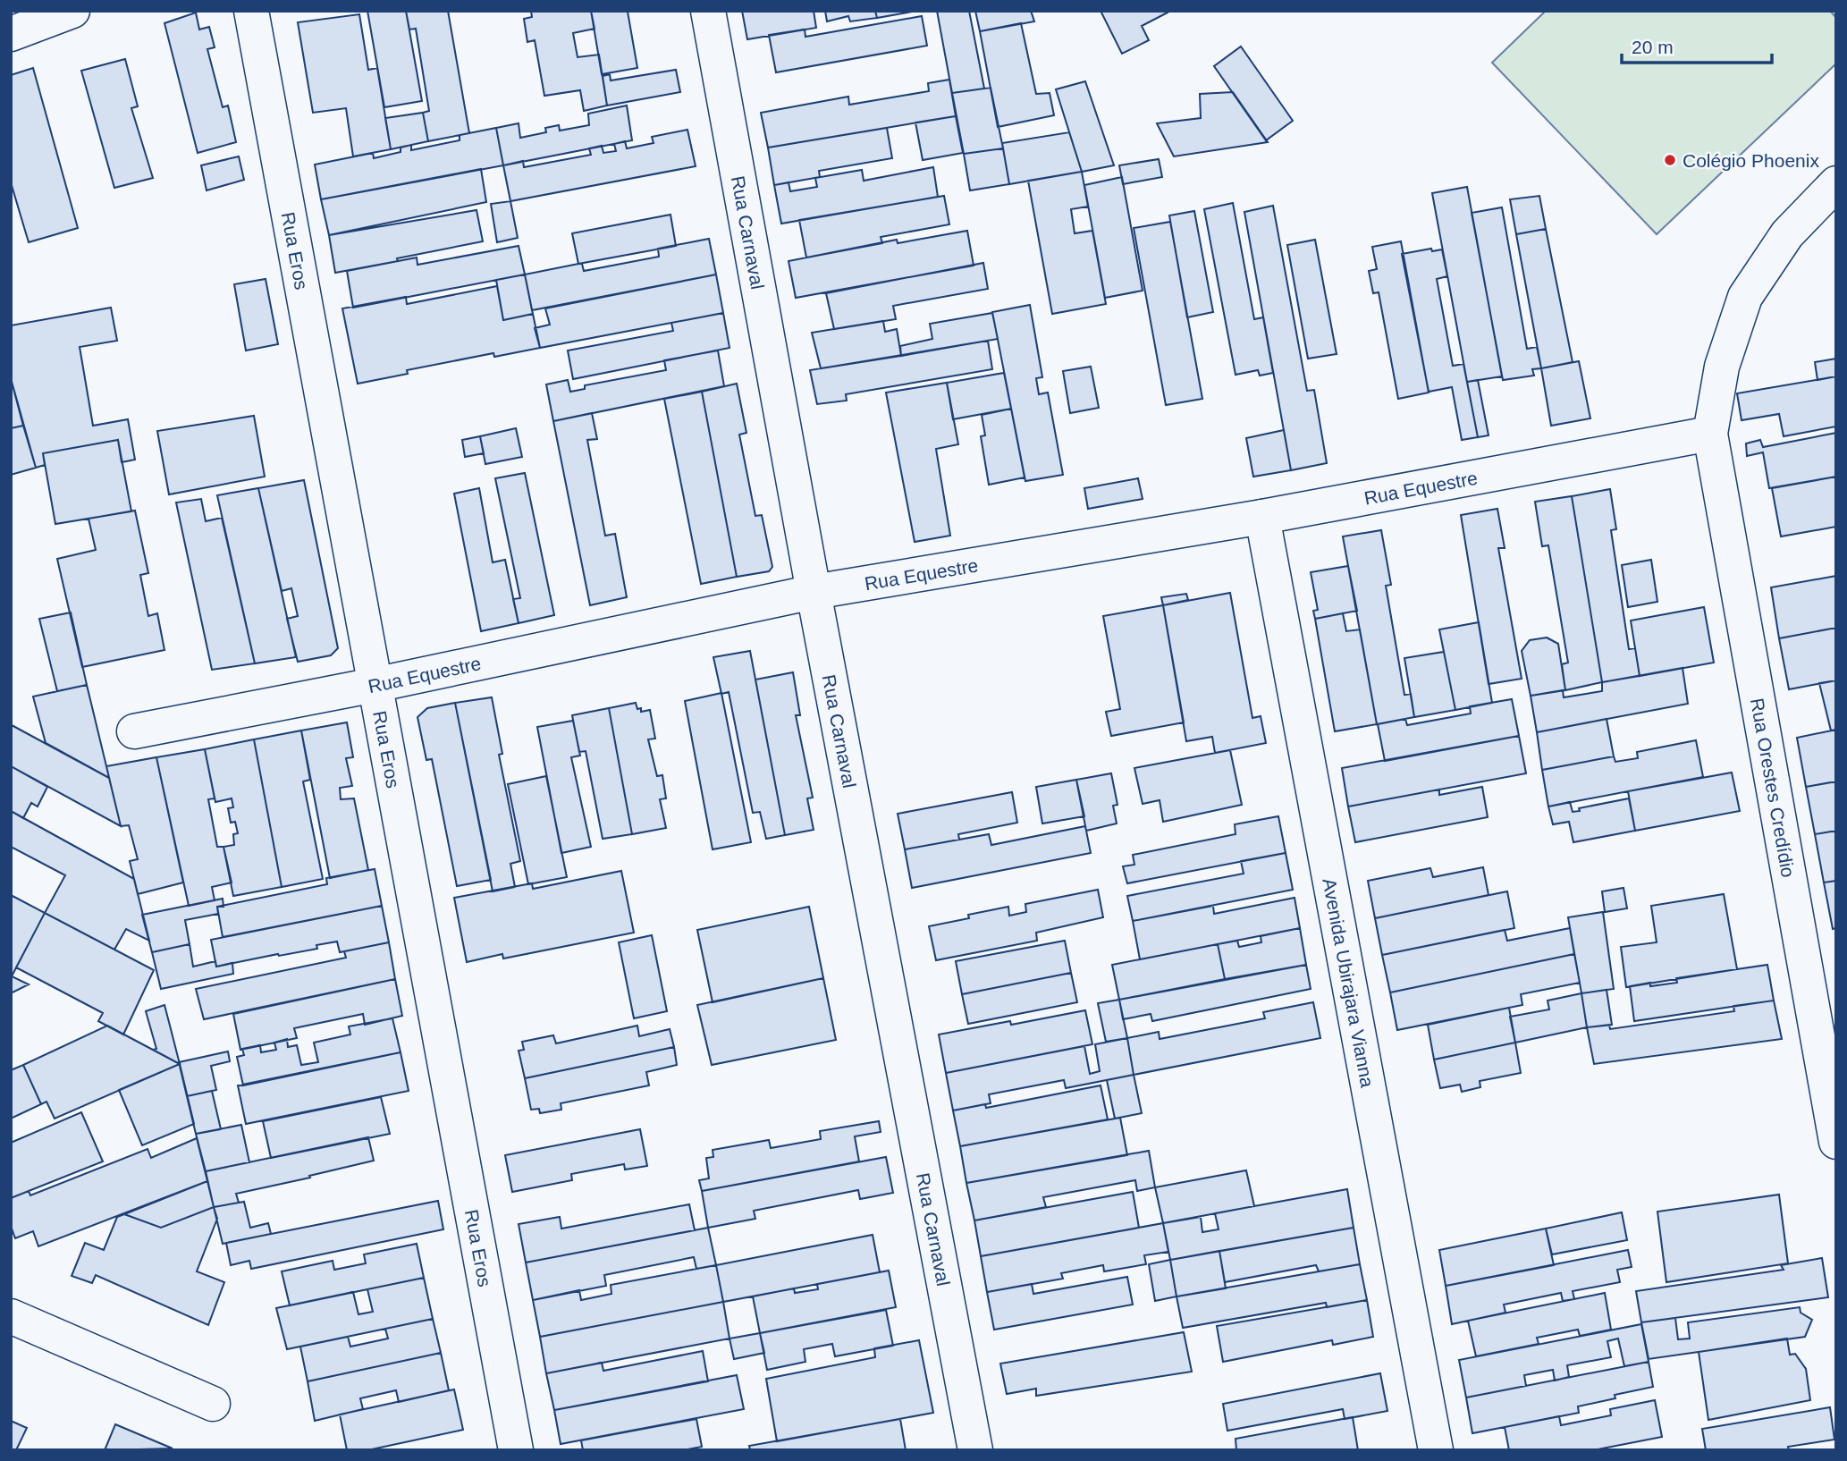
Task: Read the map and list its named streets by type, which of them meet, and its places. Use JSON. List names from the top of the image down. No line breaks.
{"streets":{"street":["Rua Carnaval","Rua Eros","Rua Equestre","Rua Orestes Credídio","Avenida Ubirajara Vianna"]},"crossings":[["Rua Carnaval","Rua Equestre"],["Rua Eros","Rua Equestre"],["Rua Equestre","Rua Orestes Credídio"],["Rua Equestre","Avenida Ubirajara Vianna"]],"places":["Colégio Phoenix"],"scale_bar":"20 m"}
